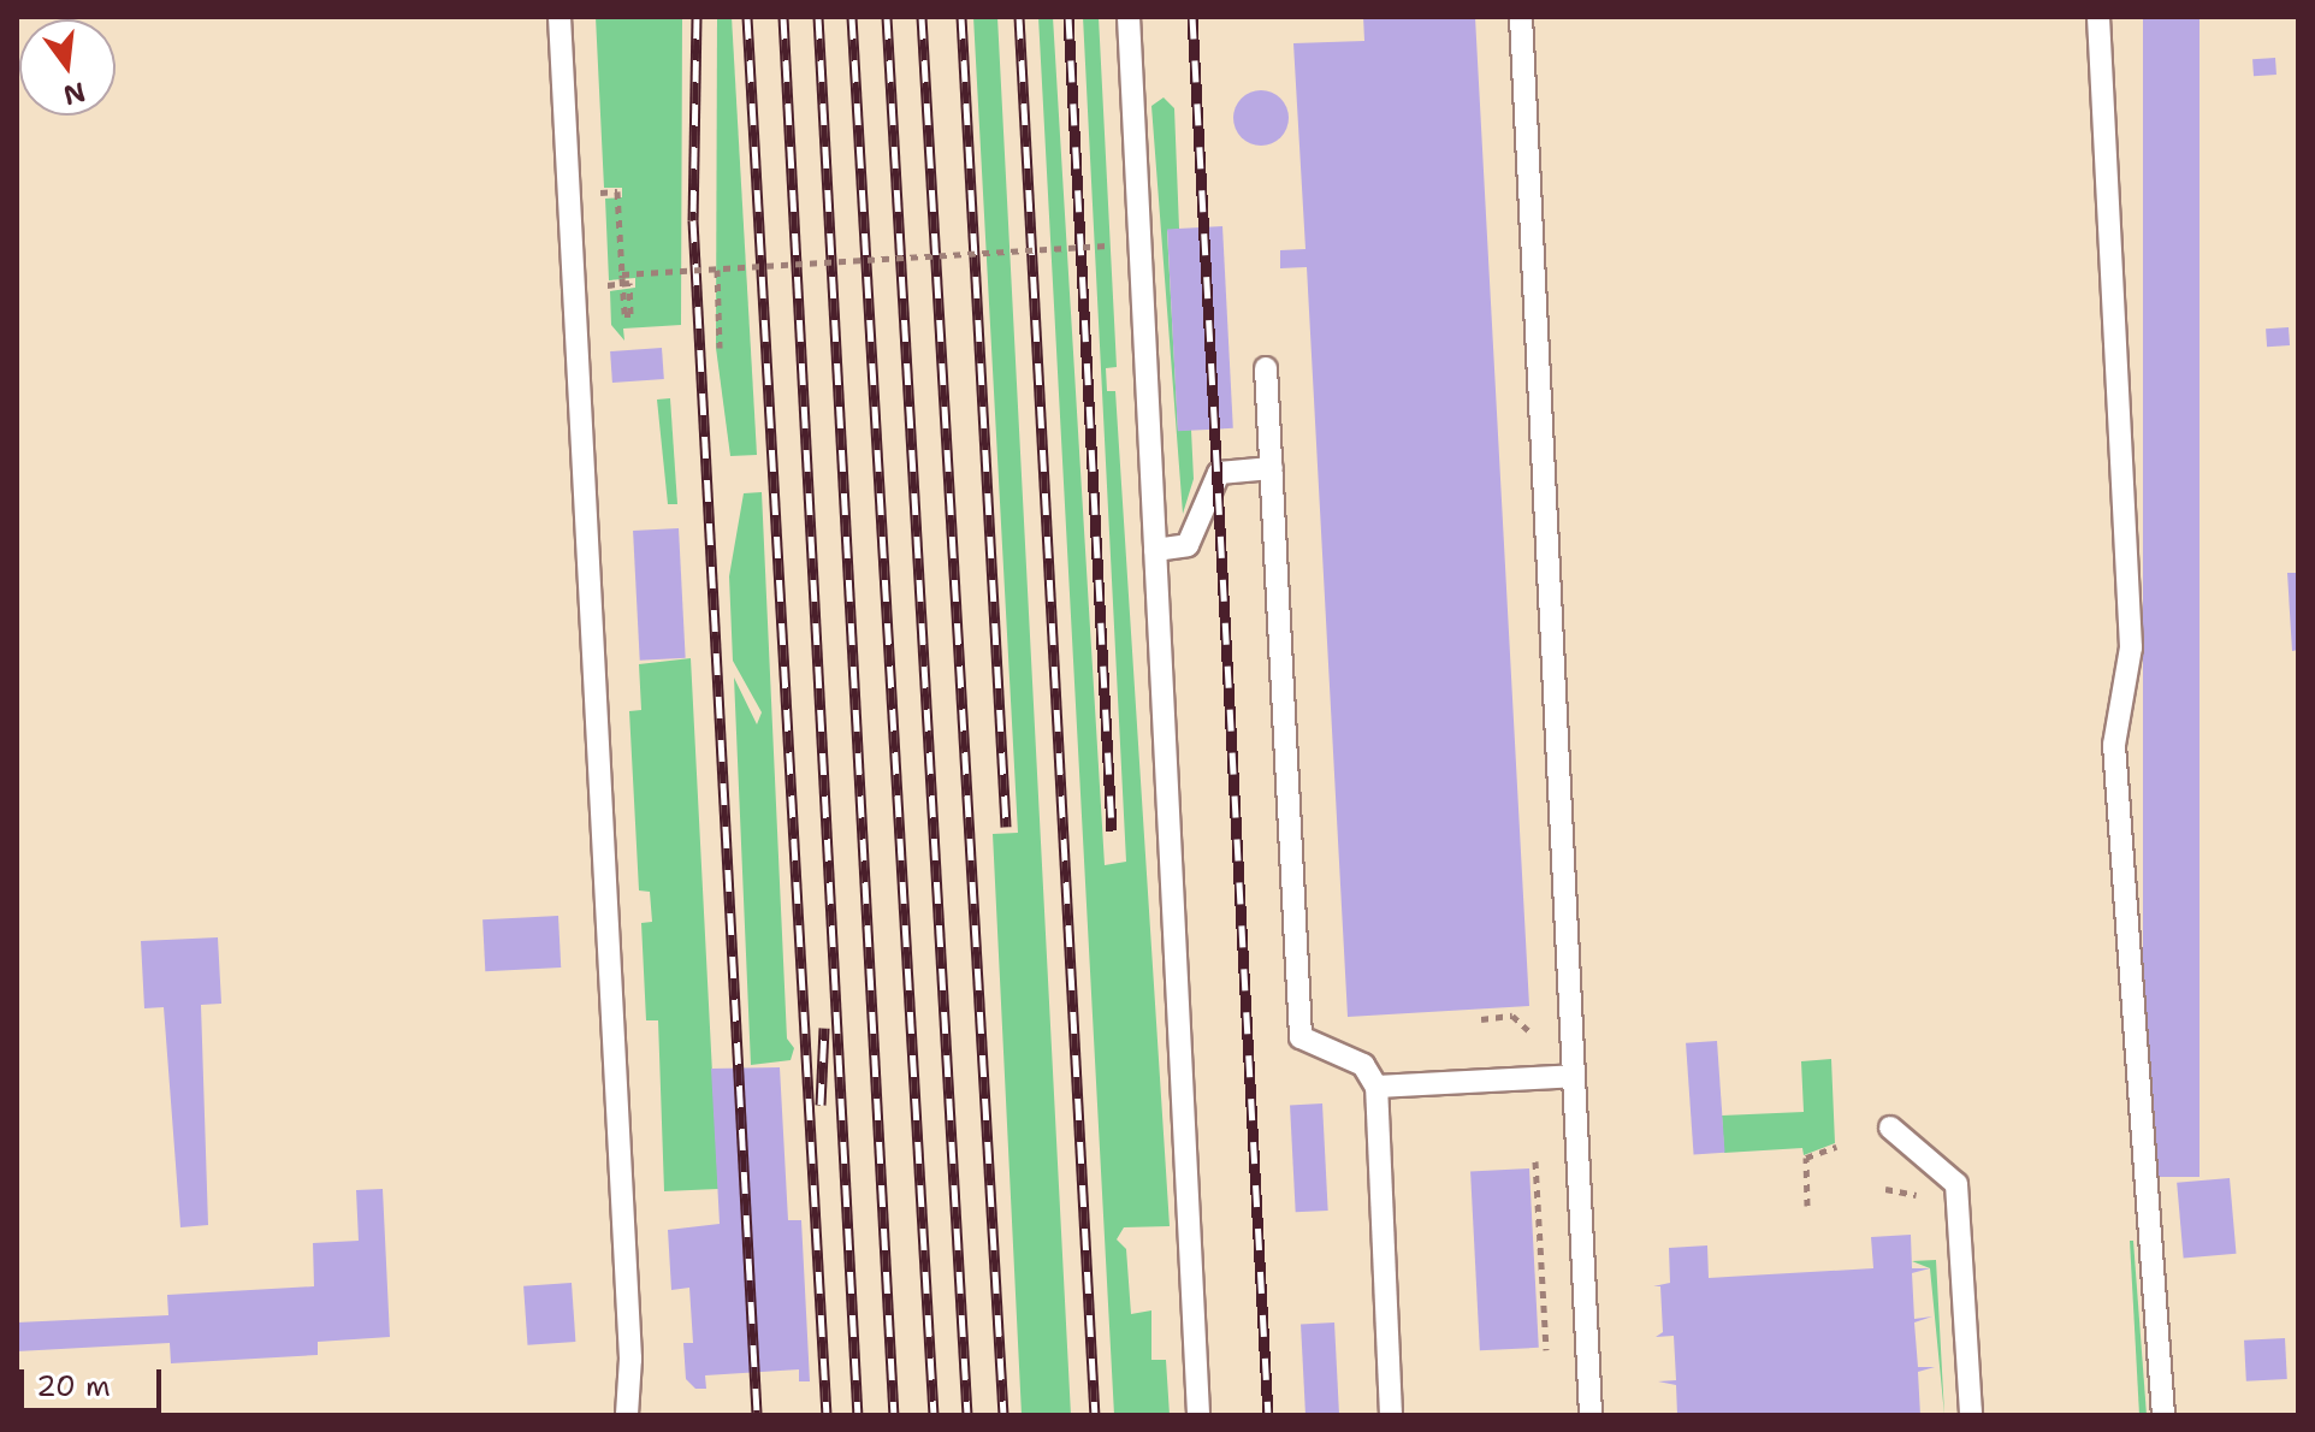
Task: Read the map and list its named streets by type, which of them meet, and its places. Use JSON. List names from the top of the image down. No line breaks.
{"scale_bar":"20 m","north":"bottom"}
